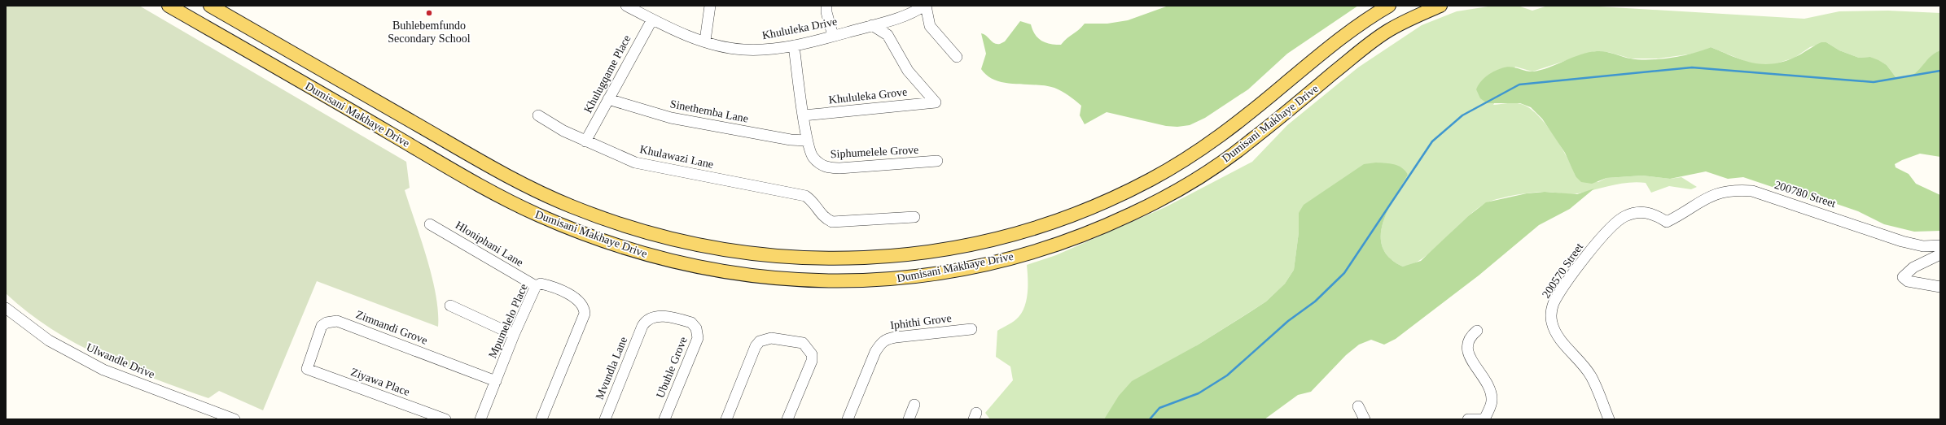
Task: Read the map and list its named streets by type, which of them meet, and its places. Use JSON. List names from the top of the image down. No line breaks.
{"streets":{"main road":["Dumisani Makhaye Drive"],"street":["Khululeka Drive","Khulugqame Place","Khululeka Grove","Sinethemba Lane","Siphumelele Grove","Khulawazi Lane","200780 Street","Hloniphani Lane","200570 Street","Mpumelelo Place","Iphithi Grove","Zimnandi Grove","Ulwandle Drive","Ubuhle Grove","Mvundla Lane","Ziyawa Place"]},"crossings":[["Khululeka Drive","Khulugqame Place"],["Khululeka Drive","Khululeka Grove"],["Khululeka Drive","Siphumelele Grove"],["Khulugqame Place","Sinethemba Lane"],["Khulugqame Place","Khulawazi Lane"],["Khululeka Grove","Siphumelele Grove"],["Sinethemba Lane","Siphumelele Grove"],["200780 Street","200570 Street"],["Hloniphani Lane","Mpumelelo Place"],["Mpumelelo Place","Zimnandi Grove"],["Zimnandi Grove","Ziyawa Place"],["Ubuhle Grove","Mvundla Lane"]],"places":["Buhlebemfundo Secondary School"]}
